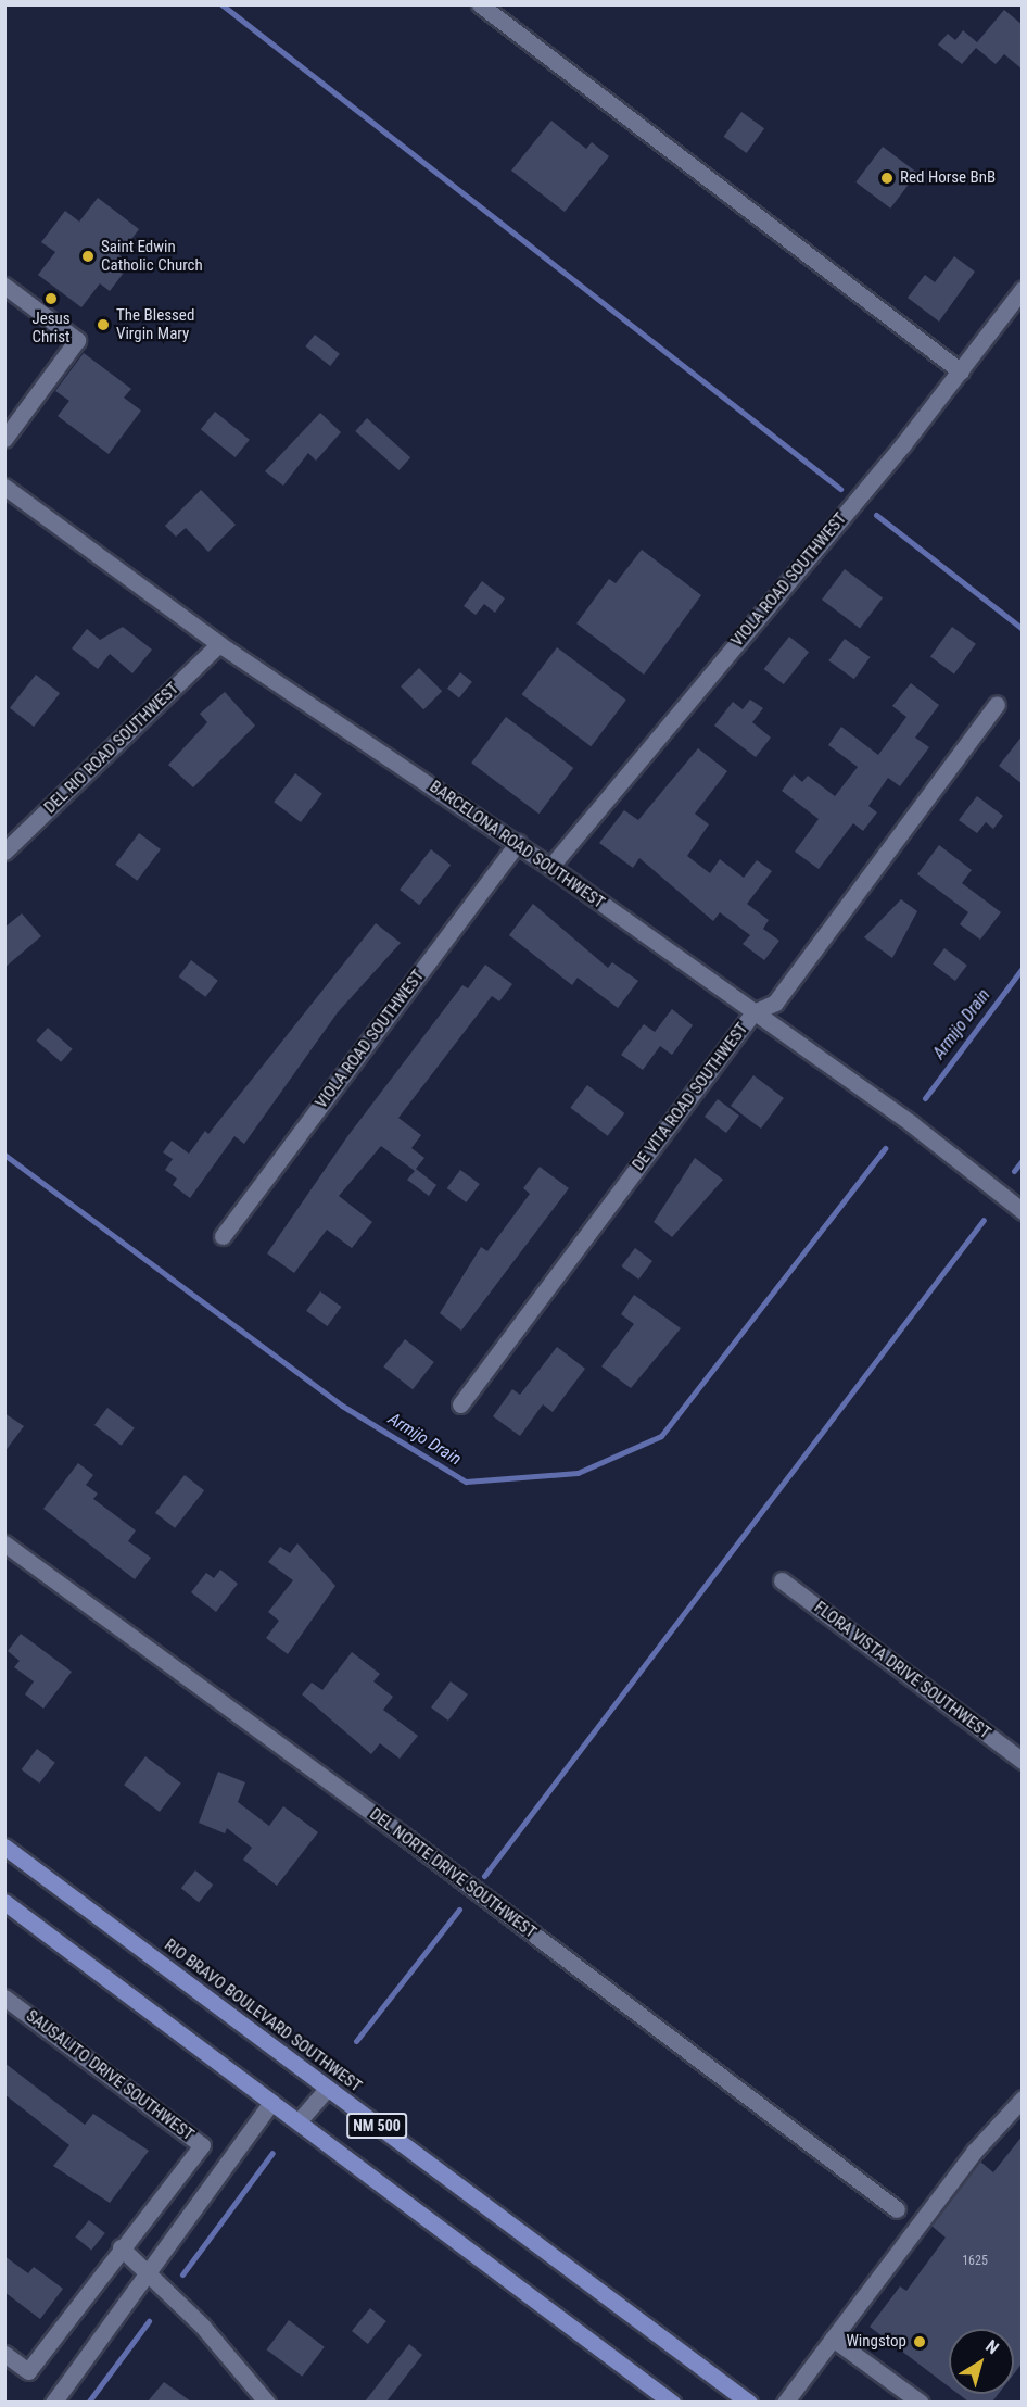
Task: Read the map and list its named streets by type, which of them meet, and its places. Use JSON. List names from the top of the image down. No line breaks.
{"streets":{"main road":["RIO BRAVO BOULEVARD SOUTHWEST","NM 500"],"street":["VIOLA ROAD SOUTHWEST","DEL RIO ROAD SOUTHWEST","BARCELONA ROAD SOUTHWEST","DE VITA ROAD SOUTHWEST","FLORA VISTA DRIVE SOUTHWEST","DEL NORTE DRIVE SOUTHWEST","SAUSALITO DRIVE SOUTHWEST"]},"crossings":[["VIOLA ROAD SOUTHWEST","BARCELONA ROAD SOUTHWEST"],["DEL RIO ROAD SOUTHWEST","BARCELONA ROAD SOUTHWEST"],["BARCELONA ROAD SOUTHWEST","DE VITA ROAD SOUTHWEST"]],"water":["Armijo Drain"],"places":["Red Horse BnB","Saint Edwin Catholic Church","Jesus Christ","The Blessed Virgin Mary","Wingstop"],"house_numbers":["1625"],"north":"top right"}
